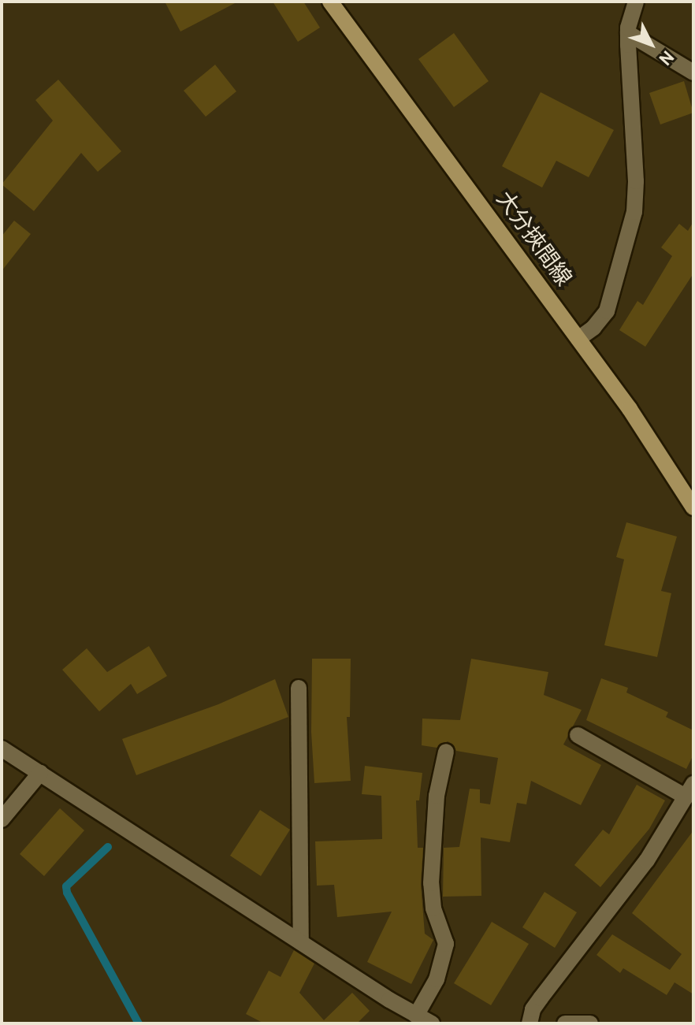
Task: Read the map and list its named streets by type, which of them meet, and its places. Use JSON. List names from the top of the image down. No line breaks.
{"streets":{"main road":["大分挾間線"]},"north":"bottom right"}
